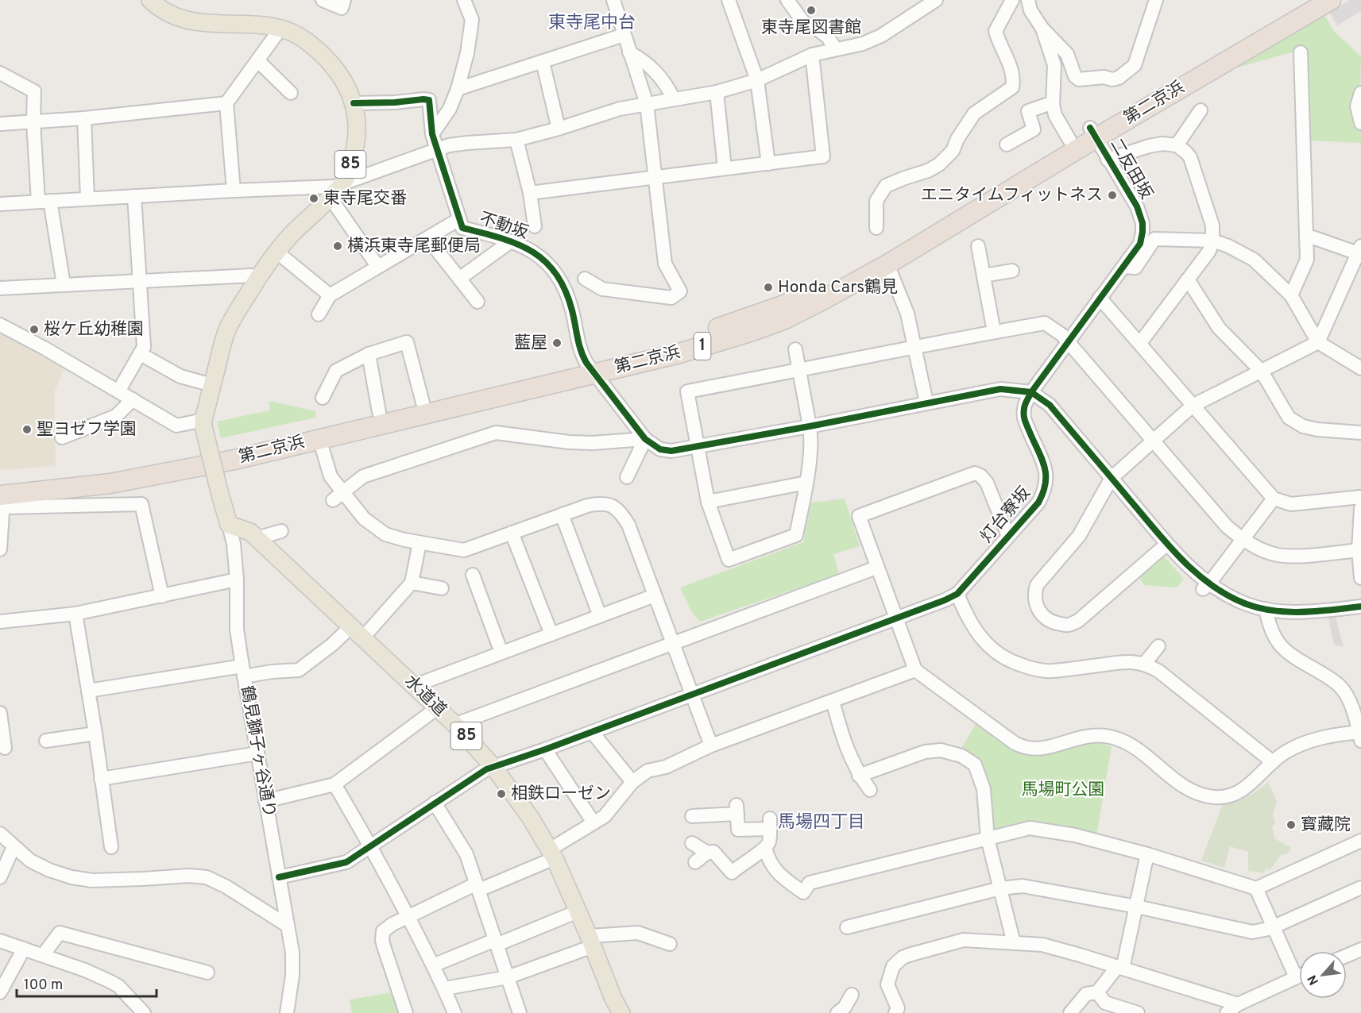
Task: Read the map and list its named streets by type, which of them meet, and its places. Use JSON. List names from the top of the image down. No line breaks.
{"streets":{"highway":["第二京浜","1"],"main road":["85","水道道","鶴見獅子ヶ谷通り"],"street":["二反田坂","不動坂","灯台寮坂"]},"crossings":[["第二京浜","二反田坂"],["第二京浜","不動坂"],["85","鶴見獅子ヶ谷通り"],["二反田坂","灯台寮坂"],["水道道","鶴見獅子ヶ谷通り"]],"districts":["東寺尾中台","馬場四丁目"],"parks":["馬場町公園"],"places":["東寺尾図書館","エニタイムフィットネス","東寺尾交番","横浜東寺尾郵便局","Honda Cars鶴見","桜ケ丘幼稚園","藍屋","聖ヨゼフ学園","相鉄ローゼン","寳藏院"],"scale_bar":"100 m","north":"bottom left"}
